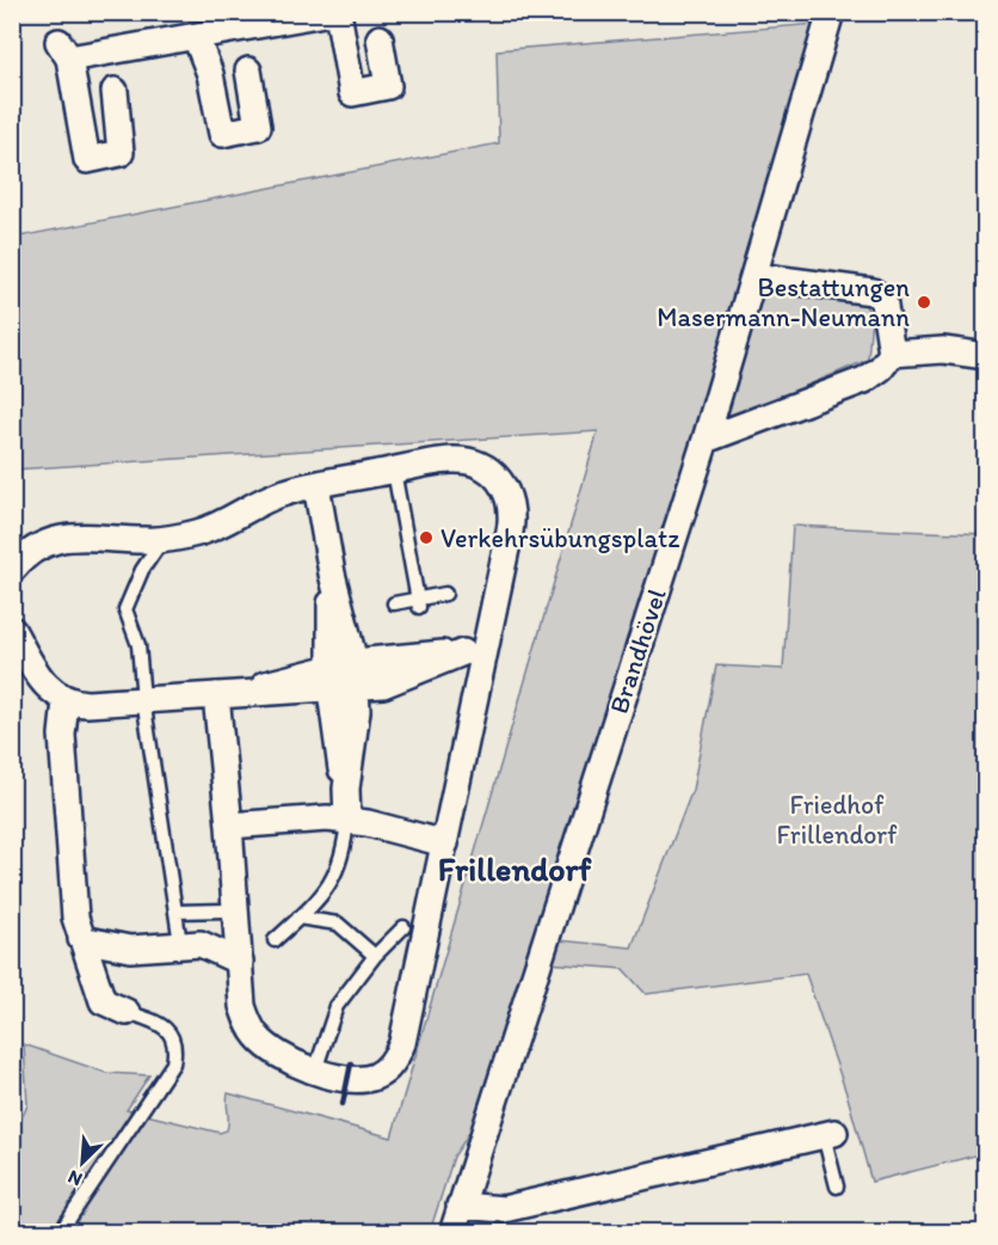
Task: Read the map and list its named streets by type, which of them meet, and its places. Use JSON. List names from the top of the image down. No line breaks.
{"streets":{"street":["Brandhövel"]},"districts":["Frillendorf"],"parks":["Friedhof Frillendorf"],"places":["Bestattungen Masermann-Neumann","Verkehrsübungsplatz"],"north":"bottom left"}
